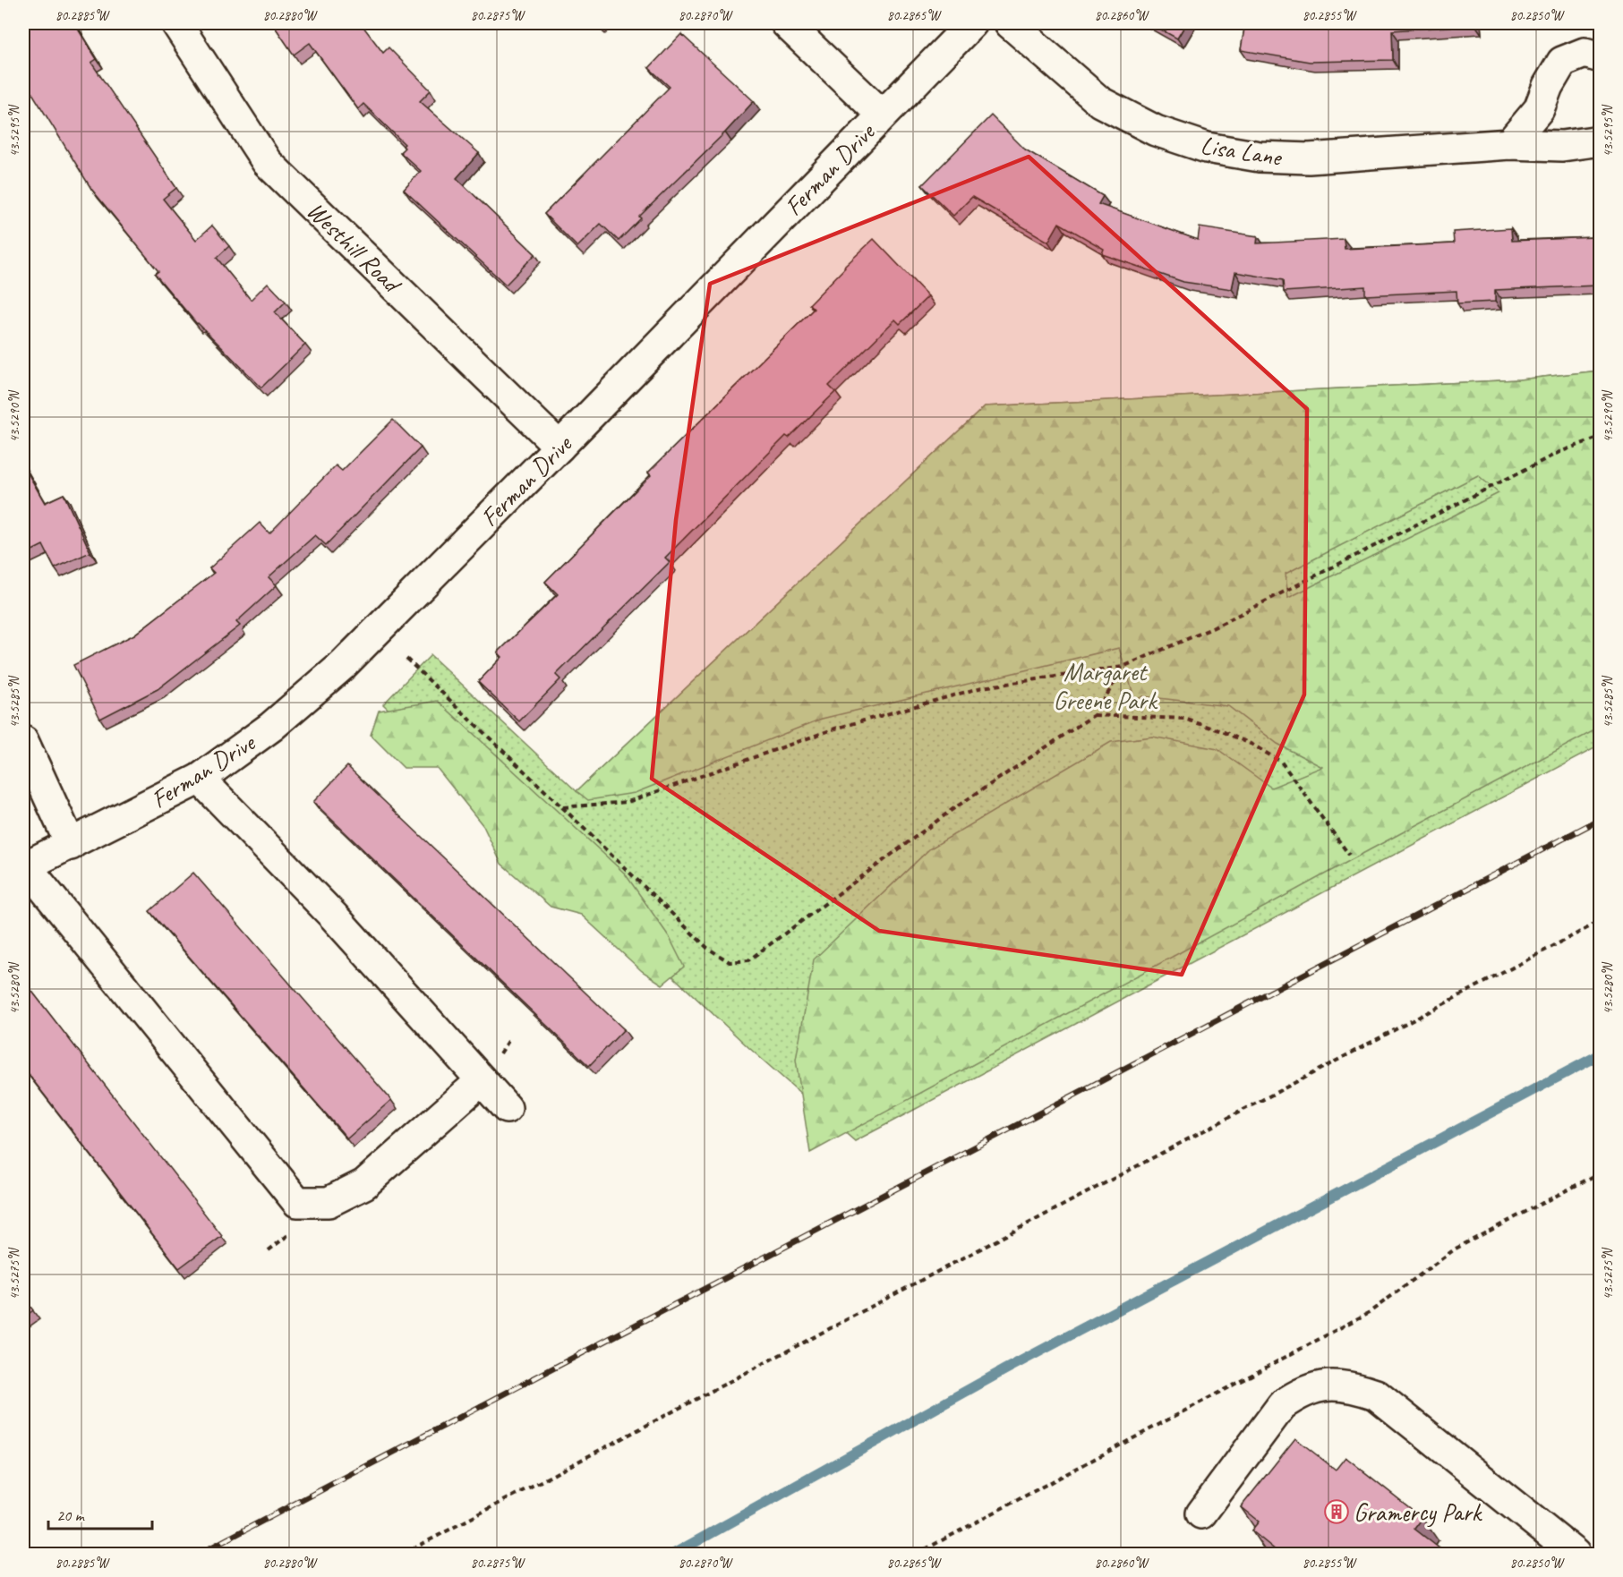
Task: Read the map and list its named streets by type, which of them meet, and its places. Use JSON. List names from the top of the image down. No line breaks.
{"streets":{"street":["Lisa Lane","Ferman Drive","Westhill Road"]},"crossings":[["Ferman Drive","Westhill Road"]],"parks":["Margaret Greene Park"],"places":{"building":["Gramercy Park"]},"scale_bar":"20 m","coordinates":["80.2885°W","80.2880°W","80.2875°W","80.2870°W","80.2865°W","80.2860°W","80.2855°W","80.2850°W","43.5295°N","43.5290°N","43.5285°N","43.5280°N","43.5275°N"]}
